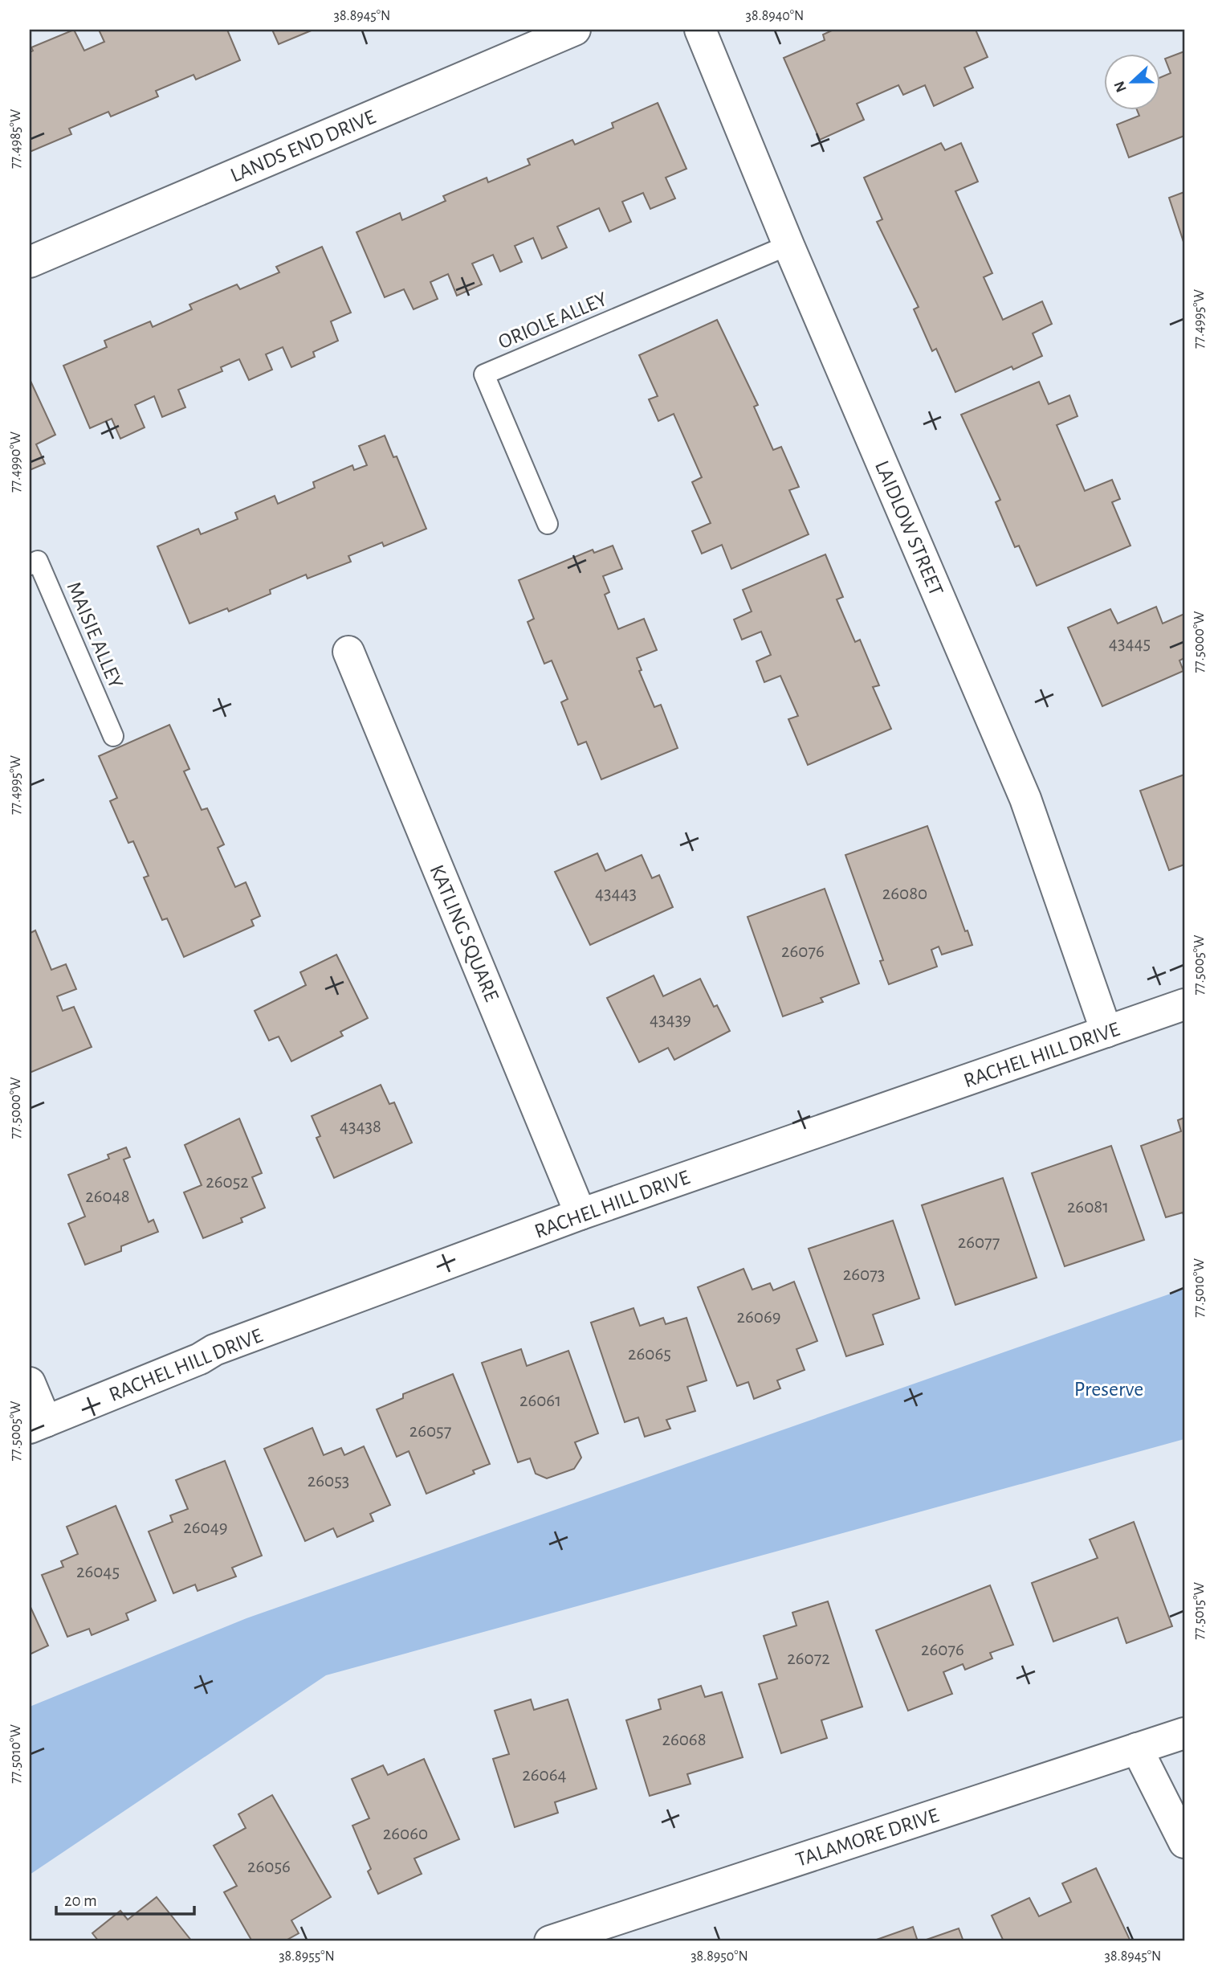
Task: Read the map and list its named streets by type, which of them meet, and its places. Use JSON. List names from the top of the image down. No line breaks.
{"streets":{"street":["LANDS END DRIVE","LAIDLOW STREET","KATLING SQUARE","RACHEL HILL DRIVE","TALAMORE DRIVE"],"lane":["ORIOLE ALLEY","MAISIE ALLEY"]},"crossings":[["ORIOLE ALLEY","LAIDLOW STREET"],["LAIDLOW STREET","RACHEL HILL DRIVE"],["KATLING SQUARE","RACHEL HILL DRIVE"]],"parks":["Preserve"],"house_numbers":["43445","43443","26080","26076","43439","43438","26052","26048","26081","26077","26073","26069","26065","26061","26057","26053","26049","26045","26076","26072","26068","26064","26060","26056"],"scale_bar":"20 m","north":"left","coordinates":["38.8945°N","38.8940°N","77.4985°W","77.4995°W","77.4990°W","77.5000°W","77.5005°W","77.5010°W","77.5015°W","38.8955°N","38.8950°N"]}
